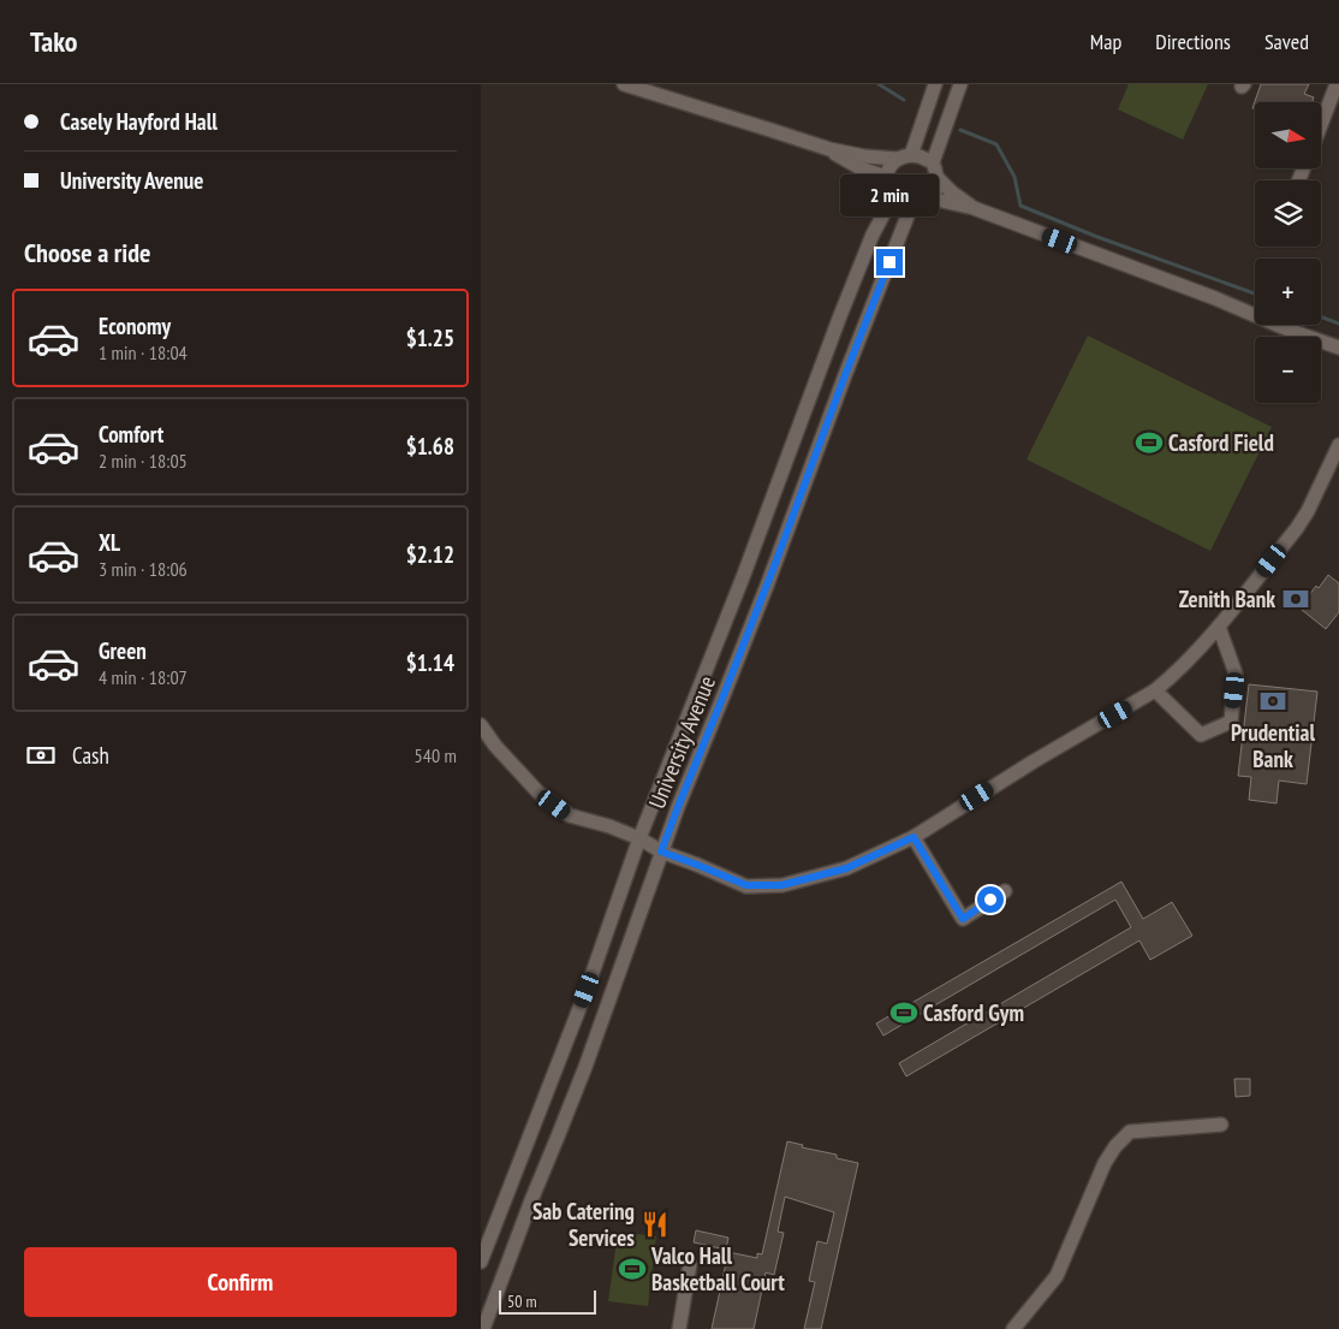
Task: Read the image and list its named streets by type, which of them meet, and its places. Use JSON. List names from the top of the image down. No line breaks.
{"streets":{"street":["University Avenue"]},"places":{"sports":["Casford Field","Casford Gym","Valco Hall Basketball Court"],"bank":["Zenith Bank","Prudential Bank"],"restaurant":["Sab Catering Services"]},"scale_bar":"50 m","north":"right","page":{"header":"Tako","nav":["Map","Directions","Saved"],"banner":["Casely Hayford Hall","University Avenue"],"map_buttons":["+","−"],"bubble":"2 min","heading":"Choose a ride","list":[{"name":"Economy","note":"1 min · 18:04","value":"$1.25"},{"name":"Comfort","note":"2 min · 18:05","value":"$1.68"},{"name":"XL","note":"3 min · 18:06","value":"$2.12"},{"name":"Green","note":"4 min · 18:07","value":"$1.14"}],"pay":["Cash","540 m"],"buttons":"Confirm","scale":"50 m"}}
